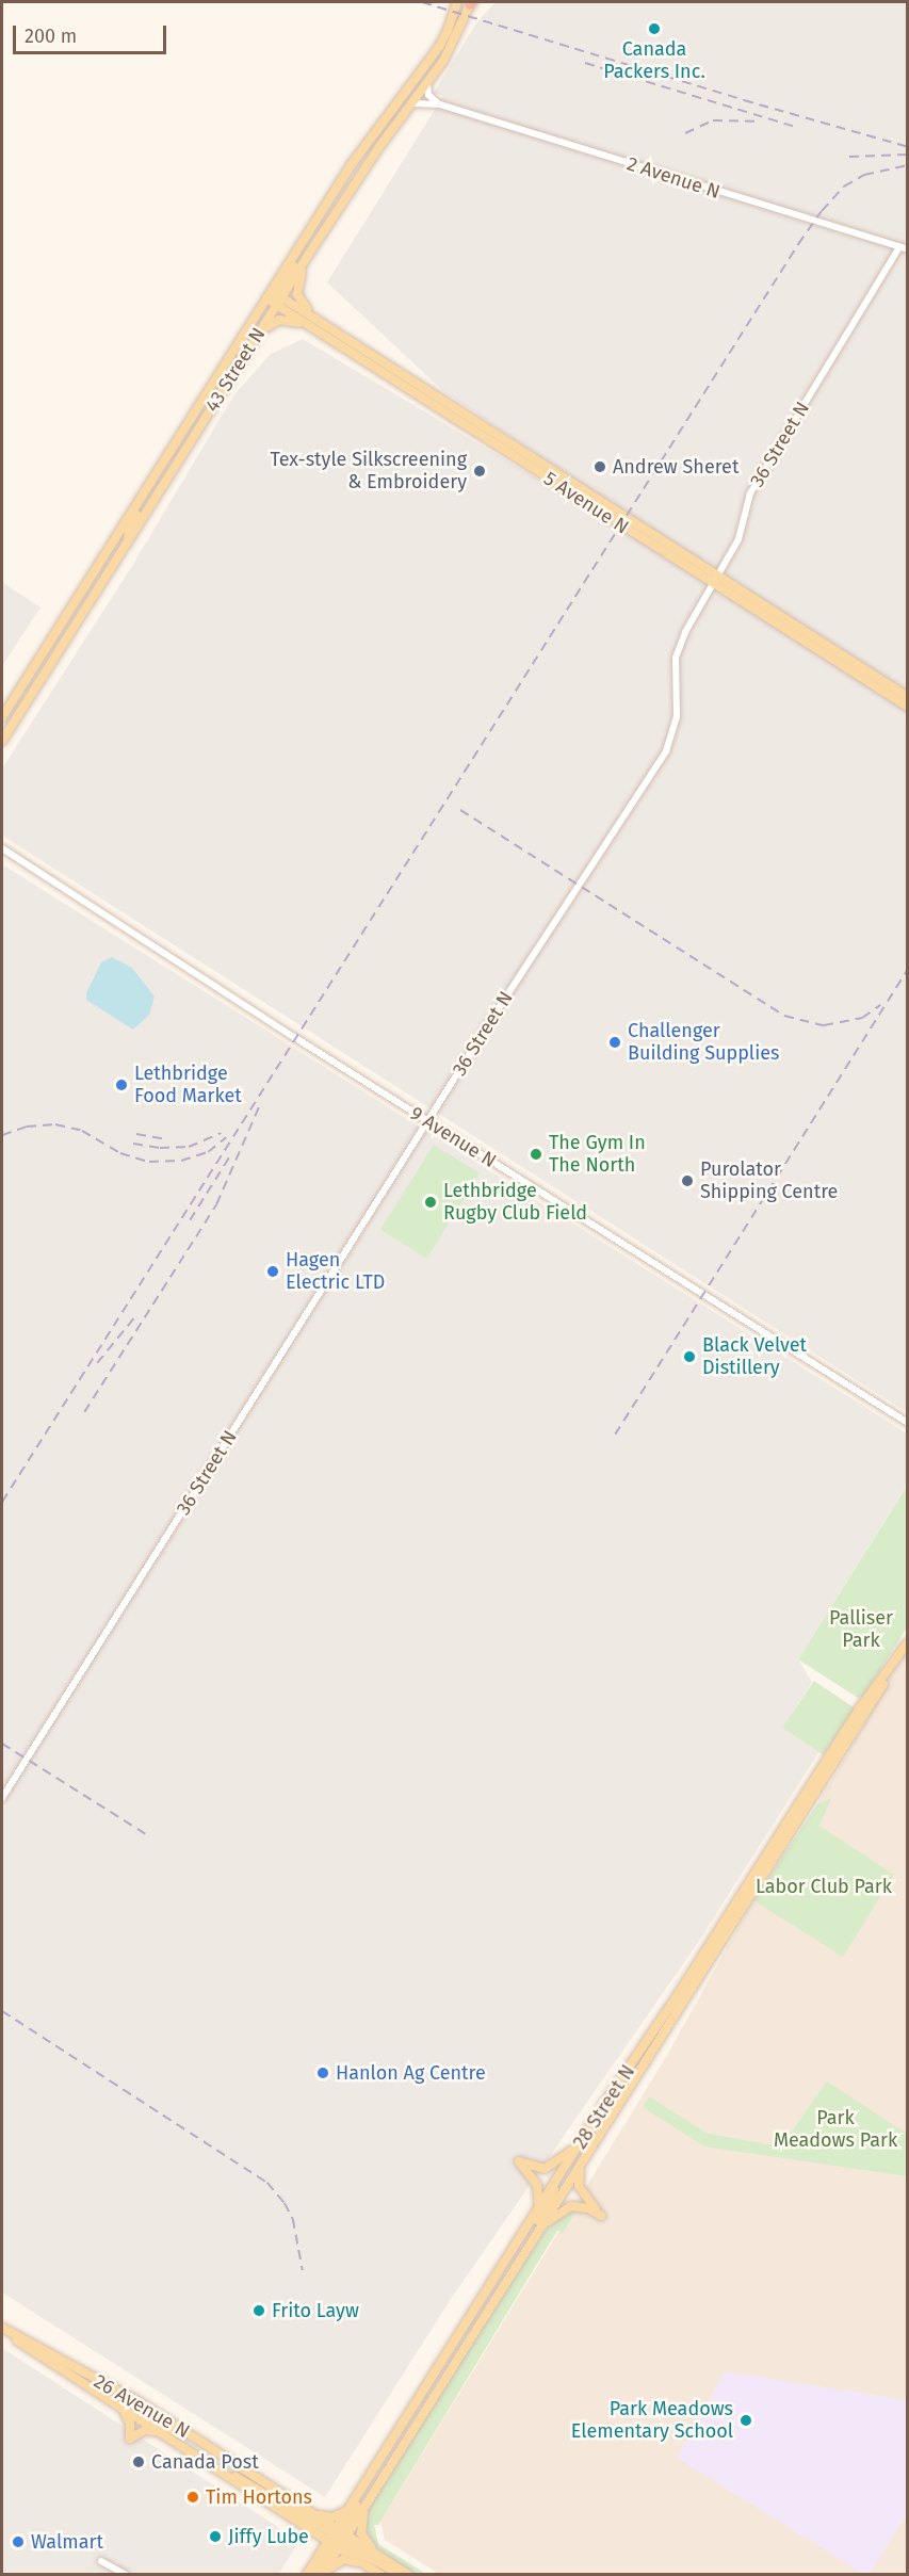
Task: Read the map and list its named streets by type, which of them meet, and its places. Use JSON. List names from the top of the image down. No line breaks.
{"streets":{"main road":["43 Street N","5 Avenue N","28 Street N","26 Avenue N"],"street":["2 Avenue N","36 Street N","9 Avenue N"]},"crossings":[["2 Avenue N","43 Street N"],["2 Avenue N","36 Street N"],["43 Street N","5 Avenue N"],["36 Street N","5 Avenue N"],["36 Street N","9 Avenue N"],["28 Street N","26 Avenue N"]],"parks":["Palliser Park","Labor Club Park","Park Meadows Park"],"places":["Canada Packers Inc.","Andrew Sheret","Tex-style Silkscreening & Embroidery","Challenger Building Supplies","Lethbridge Food Market","The Gym In The North","Purolator Shipping Centre","Lethbridge Rugby Club Field","Hagen Electric LTD","Black Velvet Distillery","Hanlon Ag Centre","Frito Layw","Park Meadows Elementary School","Canada Post","Tim Hortons","Jiffy Lube","Walmart"],"scale_bar":"200 m"}
